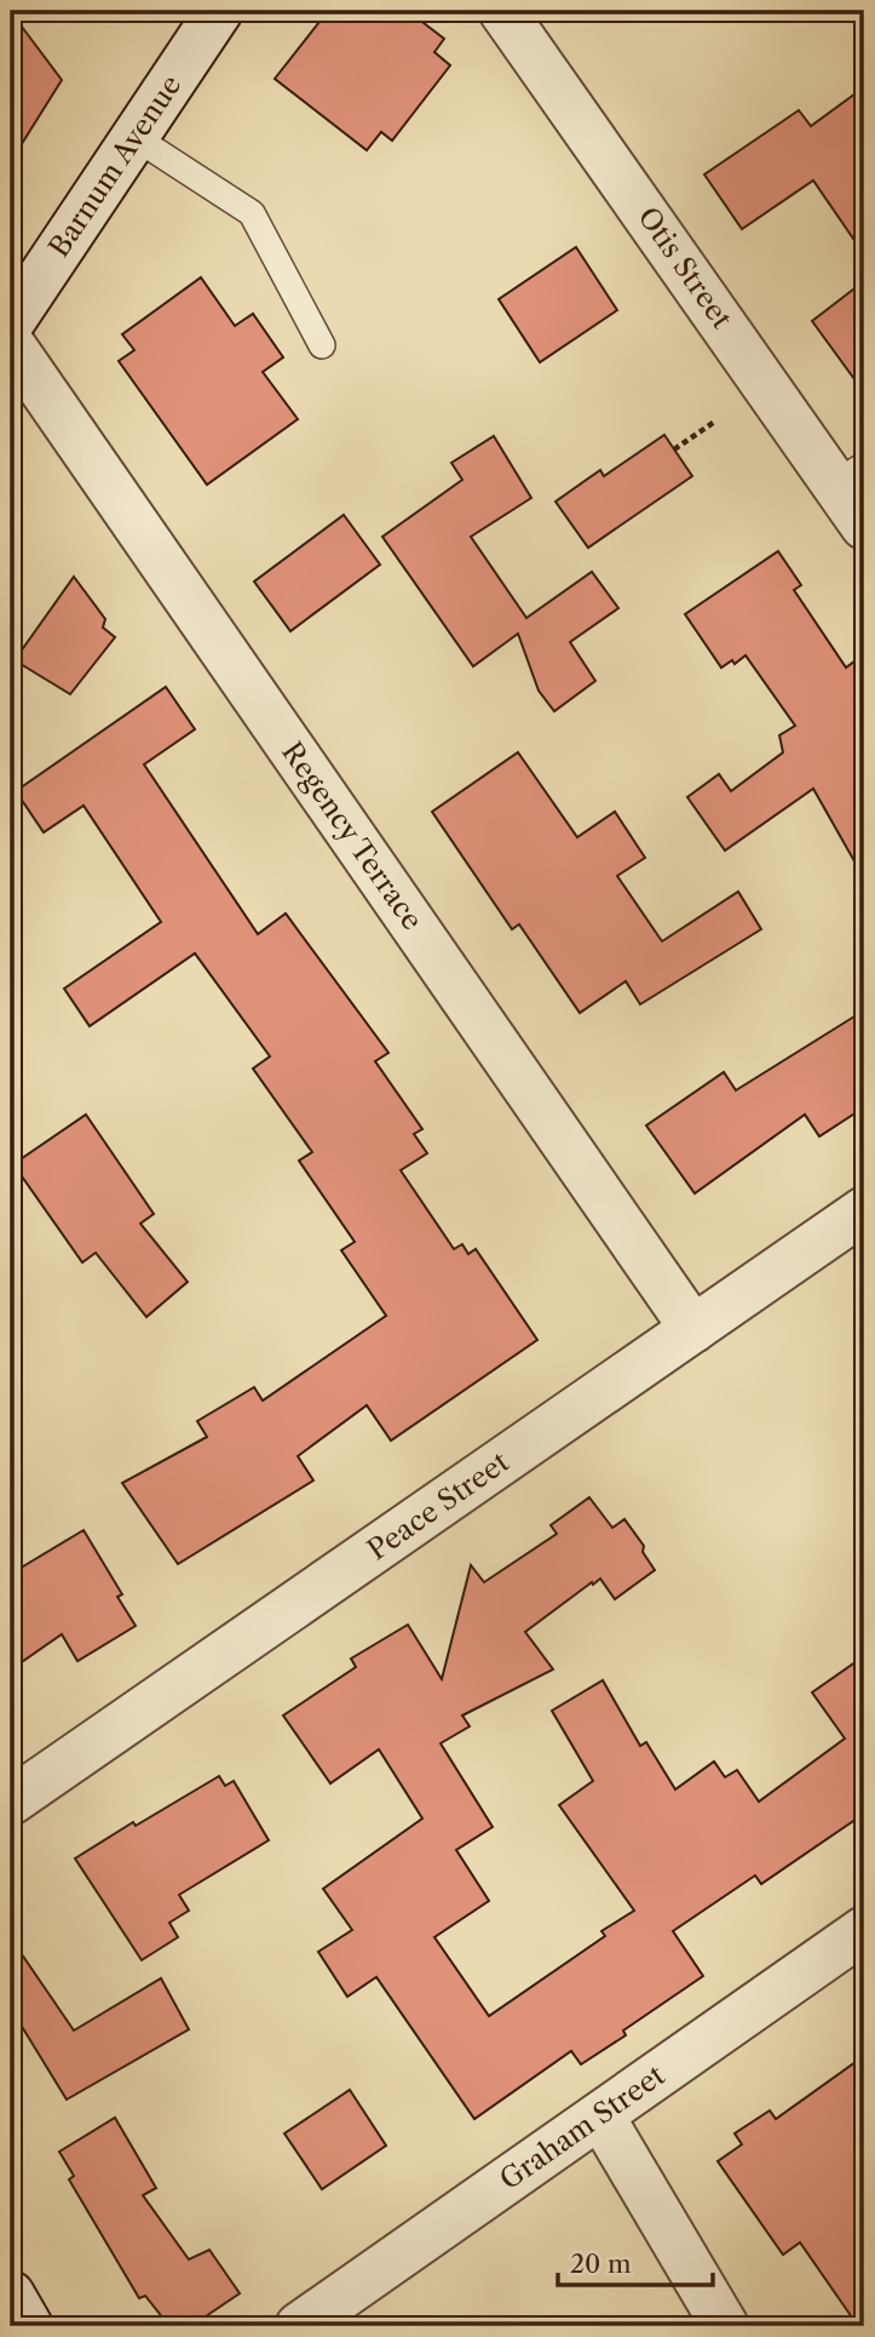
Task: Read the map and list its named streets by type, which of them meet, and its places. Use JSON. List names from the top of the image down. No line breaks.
{"streets":{"street":["Barnum Avenue","Otis Street","Regency Terrace","Peace Street","Graham Street"]},"crossings":[["Regency Terrace","Peace Street"]],"scale_bar":"20 m"}
